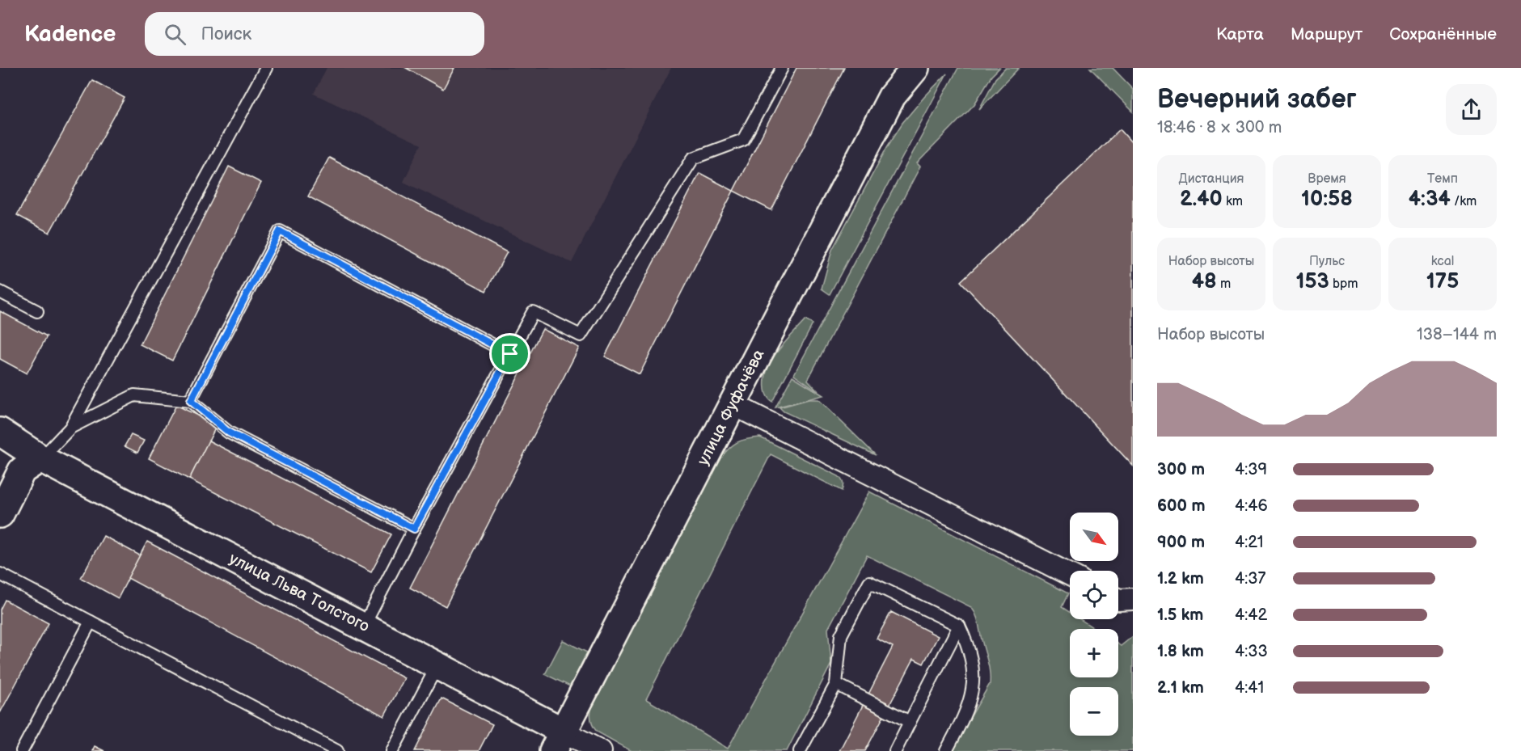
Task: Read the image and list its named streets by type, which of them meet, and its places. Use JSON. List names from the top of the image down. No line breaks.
{"streets":{"street":["улица Фуфачёва","улица Льва Толстого"]},"crossings":[["улица Фуфачёва","улица Льва Толстого"]],"north":"bottom right","page":{"header":"Kadence","search":"Поиск","nav":["Карта","Маршрут","Сохранённые"],"heading":["Вечерний забег","18:46 · 8 × 300 m"],"stats":[["Дистанция","2.40 km"],["Время","10:58"],["Темп","4:34 /km"],["Набор высоты","48 m"],["Пульс","153 bpm"],["kcal","175"]],"chart":["Набор высоты","138–144 m"],"list":[{"name":"300 m","note":"4:39"},{"name":"600 m","note":"4:46"},{"name":"900 m","note":"4:21"},{"name":"1.2 km","note":"4:37"},{"name":"1.5 km","note":"4:42"},{"name":"1.8 km","note":"4:33"},{"name":"2.1 km","note":"4:41"}],"map_buttons":["+","−"]}}
